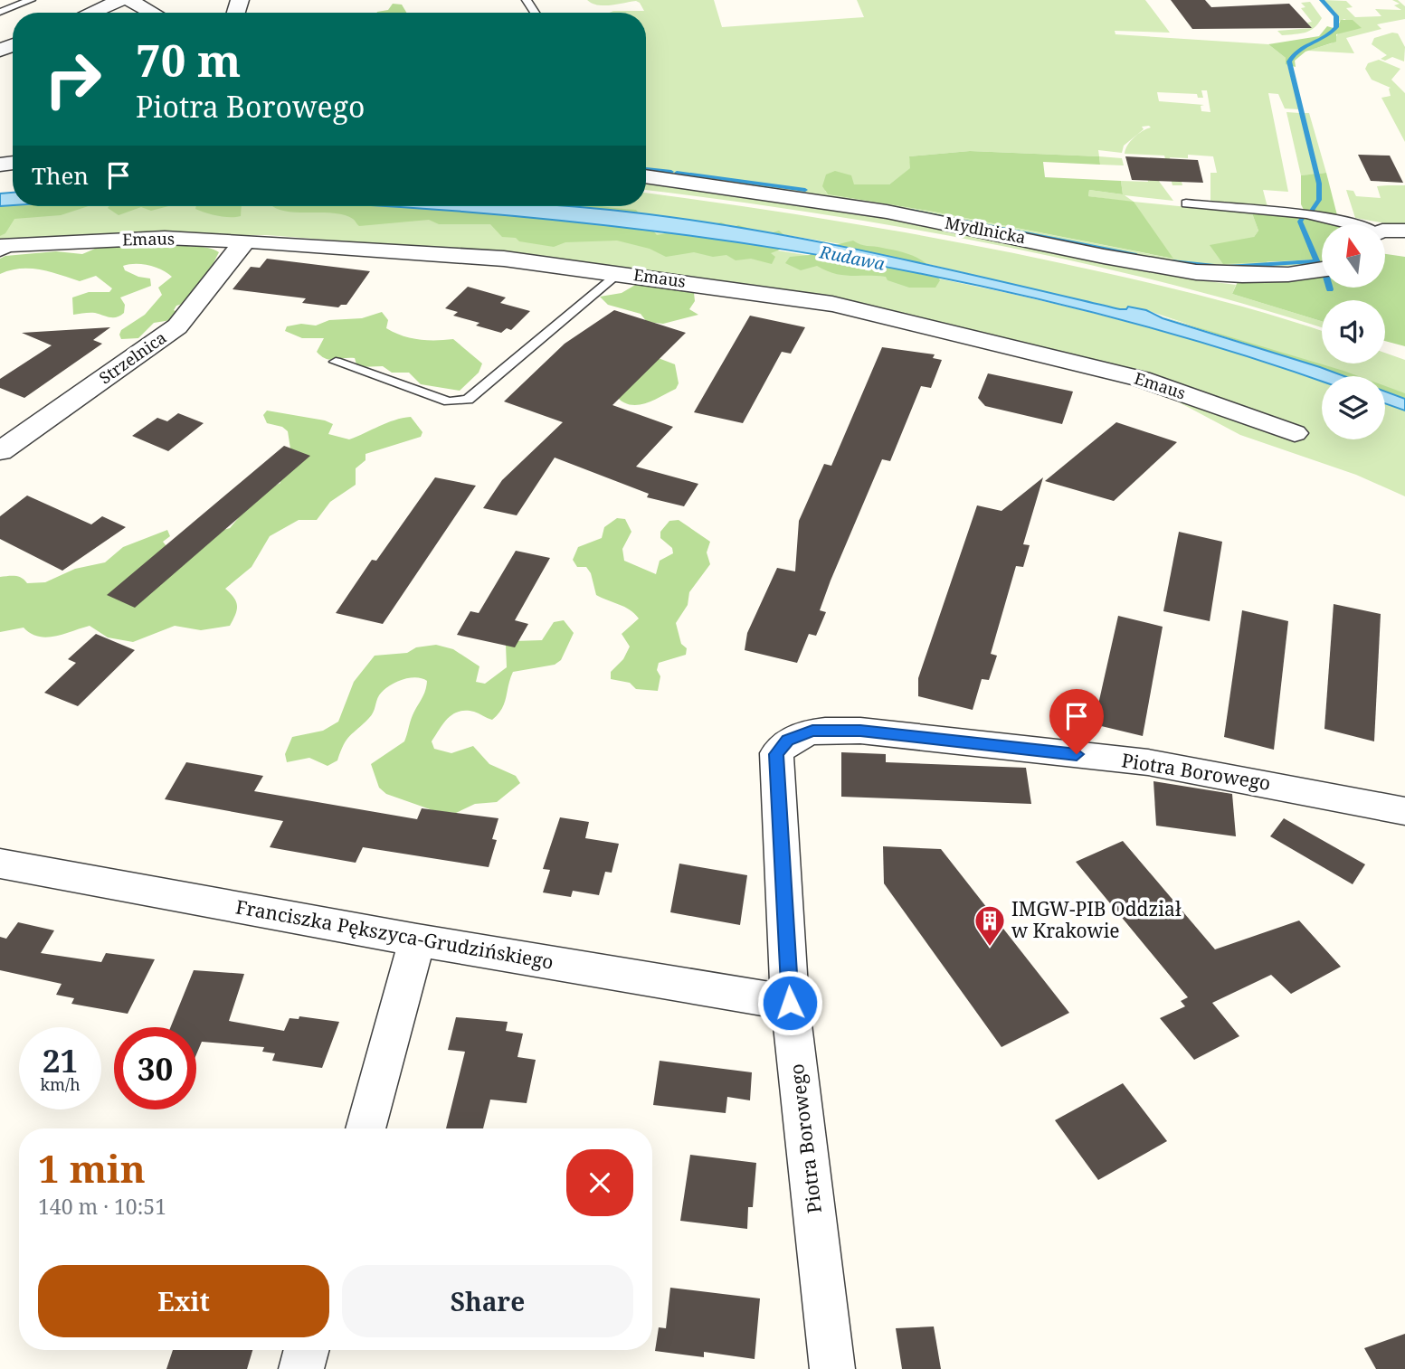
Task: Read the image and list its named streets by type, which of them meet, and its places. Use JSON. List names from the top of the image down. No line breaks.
{"streets":{"street":["Mydlnicka","Emaus","Strzelnica","Piotra Borowego","Franciszka Pększyca-Grudzińskiego"]},"crossings":[["Emaus","Strzelnica"],["Piotra Borowego","Franciszka Pększyca-Grudzińskiego"]],"water":["Rudawa"],"places":{"building":["IMGW-PIB Oddział w Krakowie"]},"north":"top","page":{"turn":["70 m","Piotra Borowego"],"then":"Then","speed":"21 km/h","limit":"30","heading":["1 min","140 m · 10:51"],"buttons":["Exit","Share"]}}
